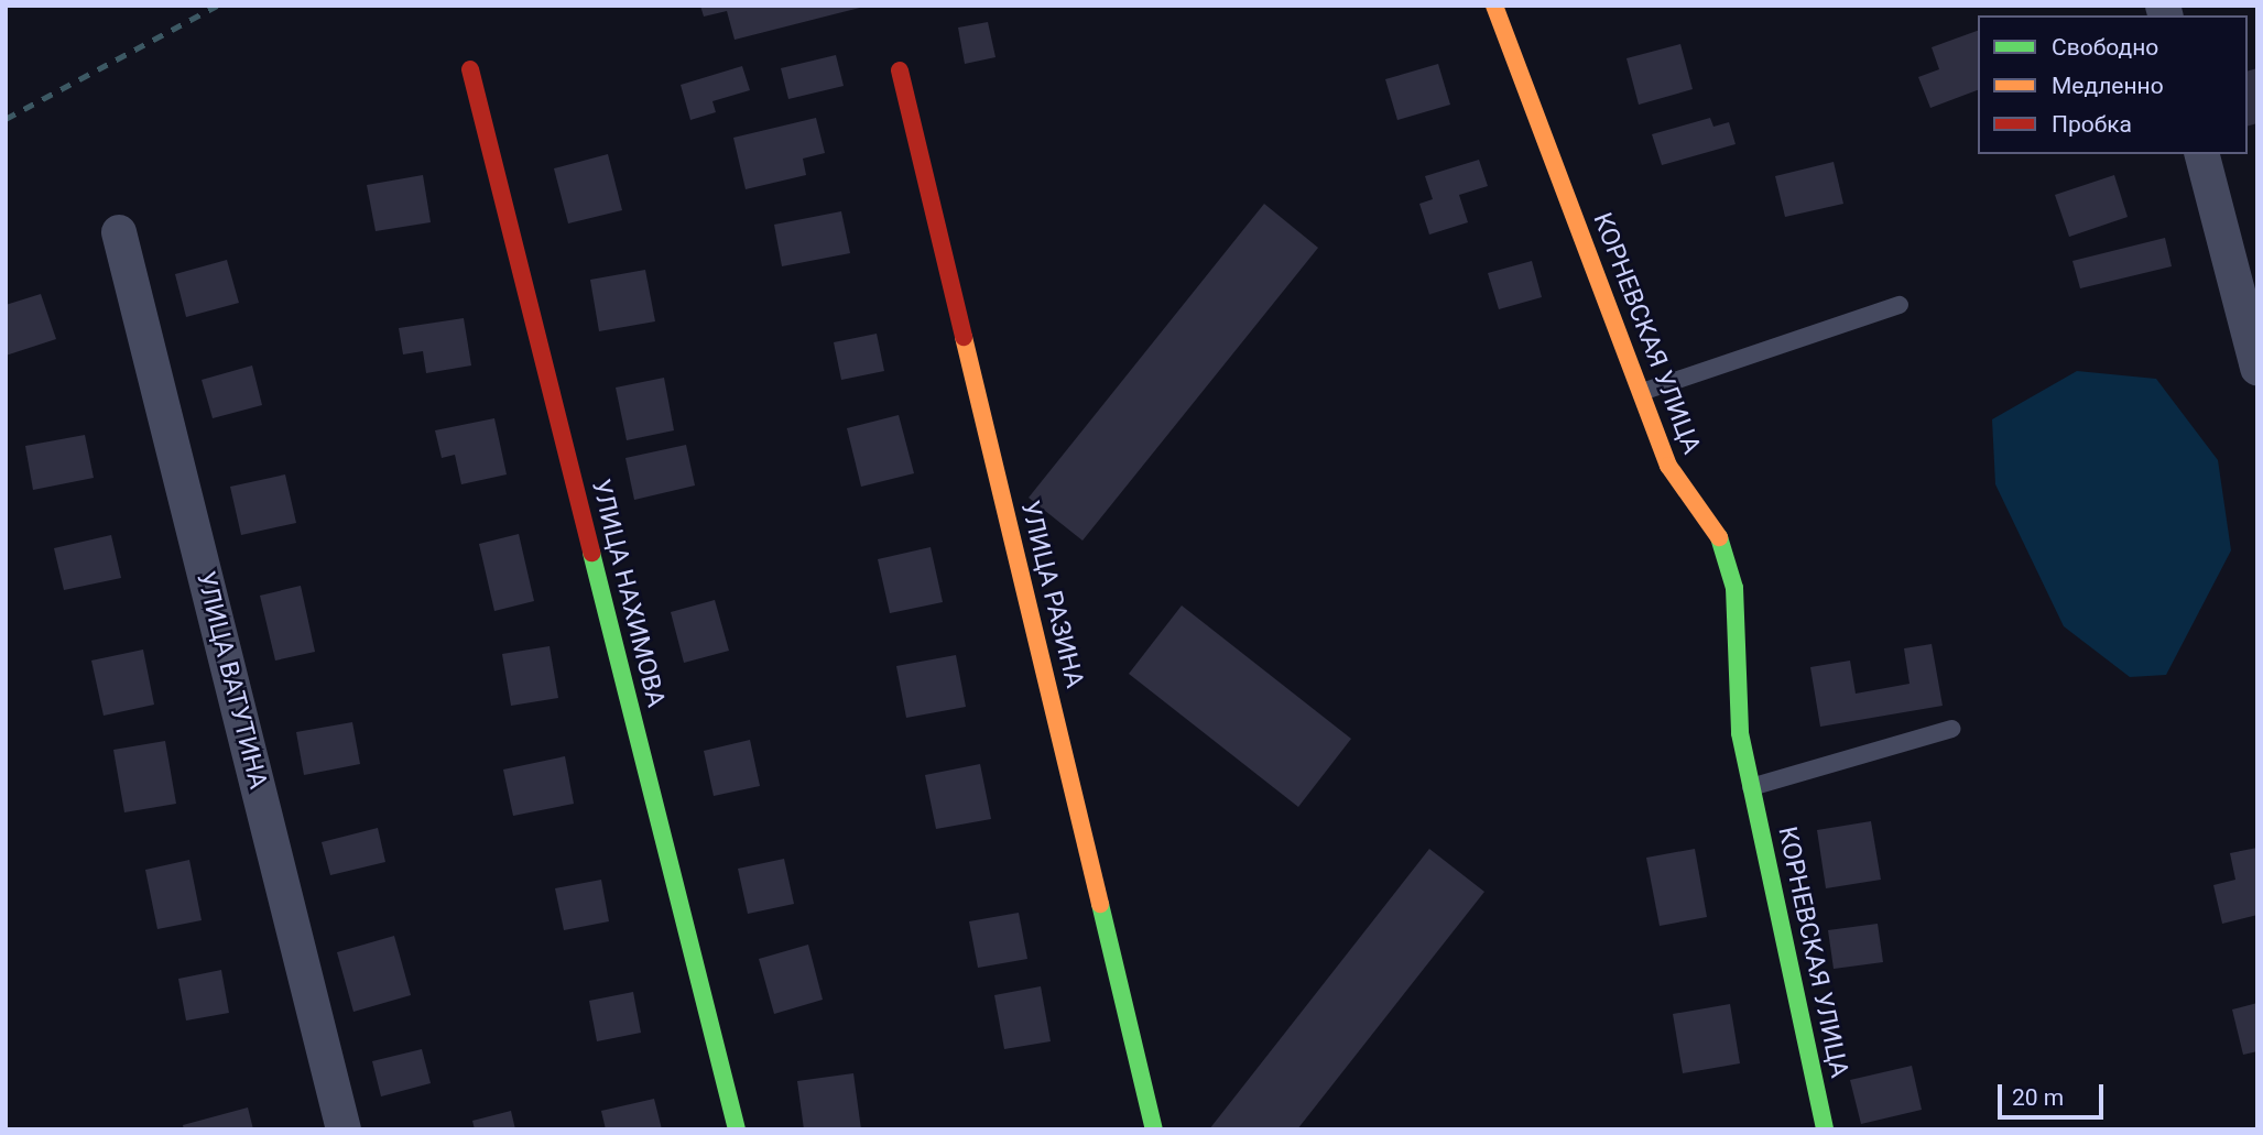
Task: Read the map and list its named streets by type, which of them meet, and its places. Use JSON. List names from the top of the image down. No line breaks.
{"streets":{"street":["КОРНЕВСКАЯ УЛИЦА","УЛИЦА НАХИМОВА","УЛИЦА РАЗИНА","УЛИЦА ВАТУТИНА"]},"legend":["Свободно","Медленно","Пробка"],"scale_bar":"20 m"}
